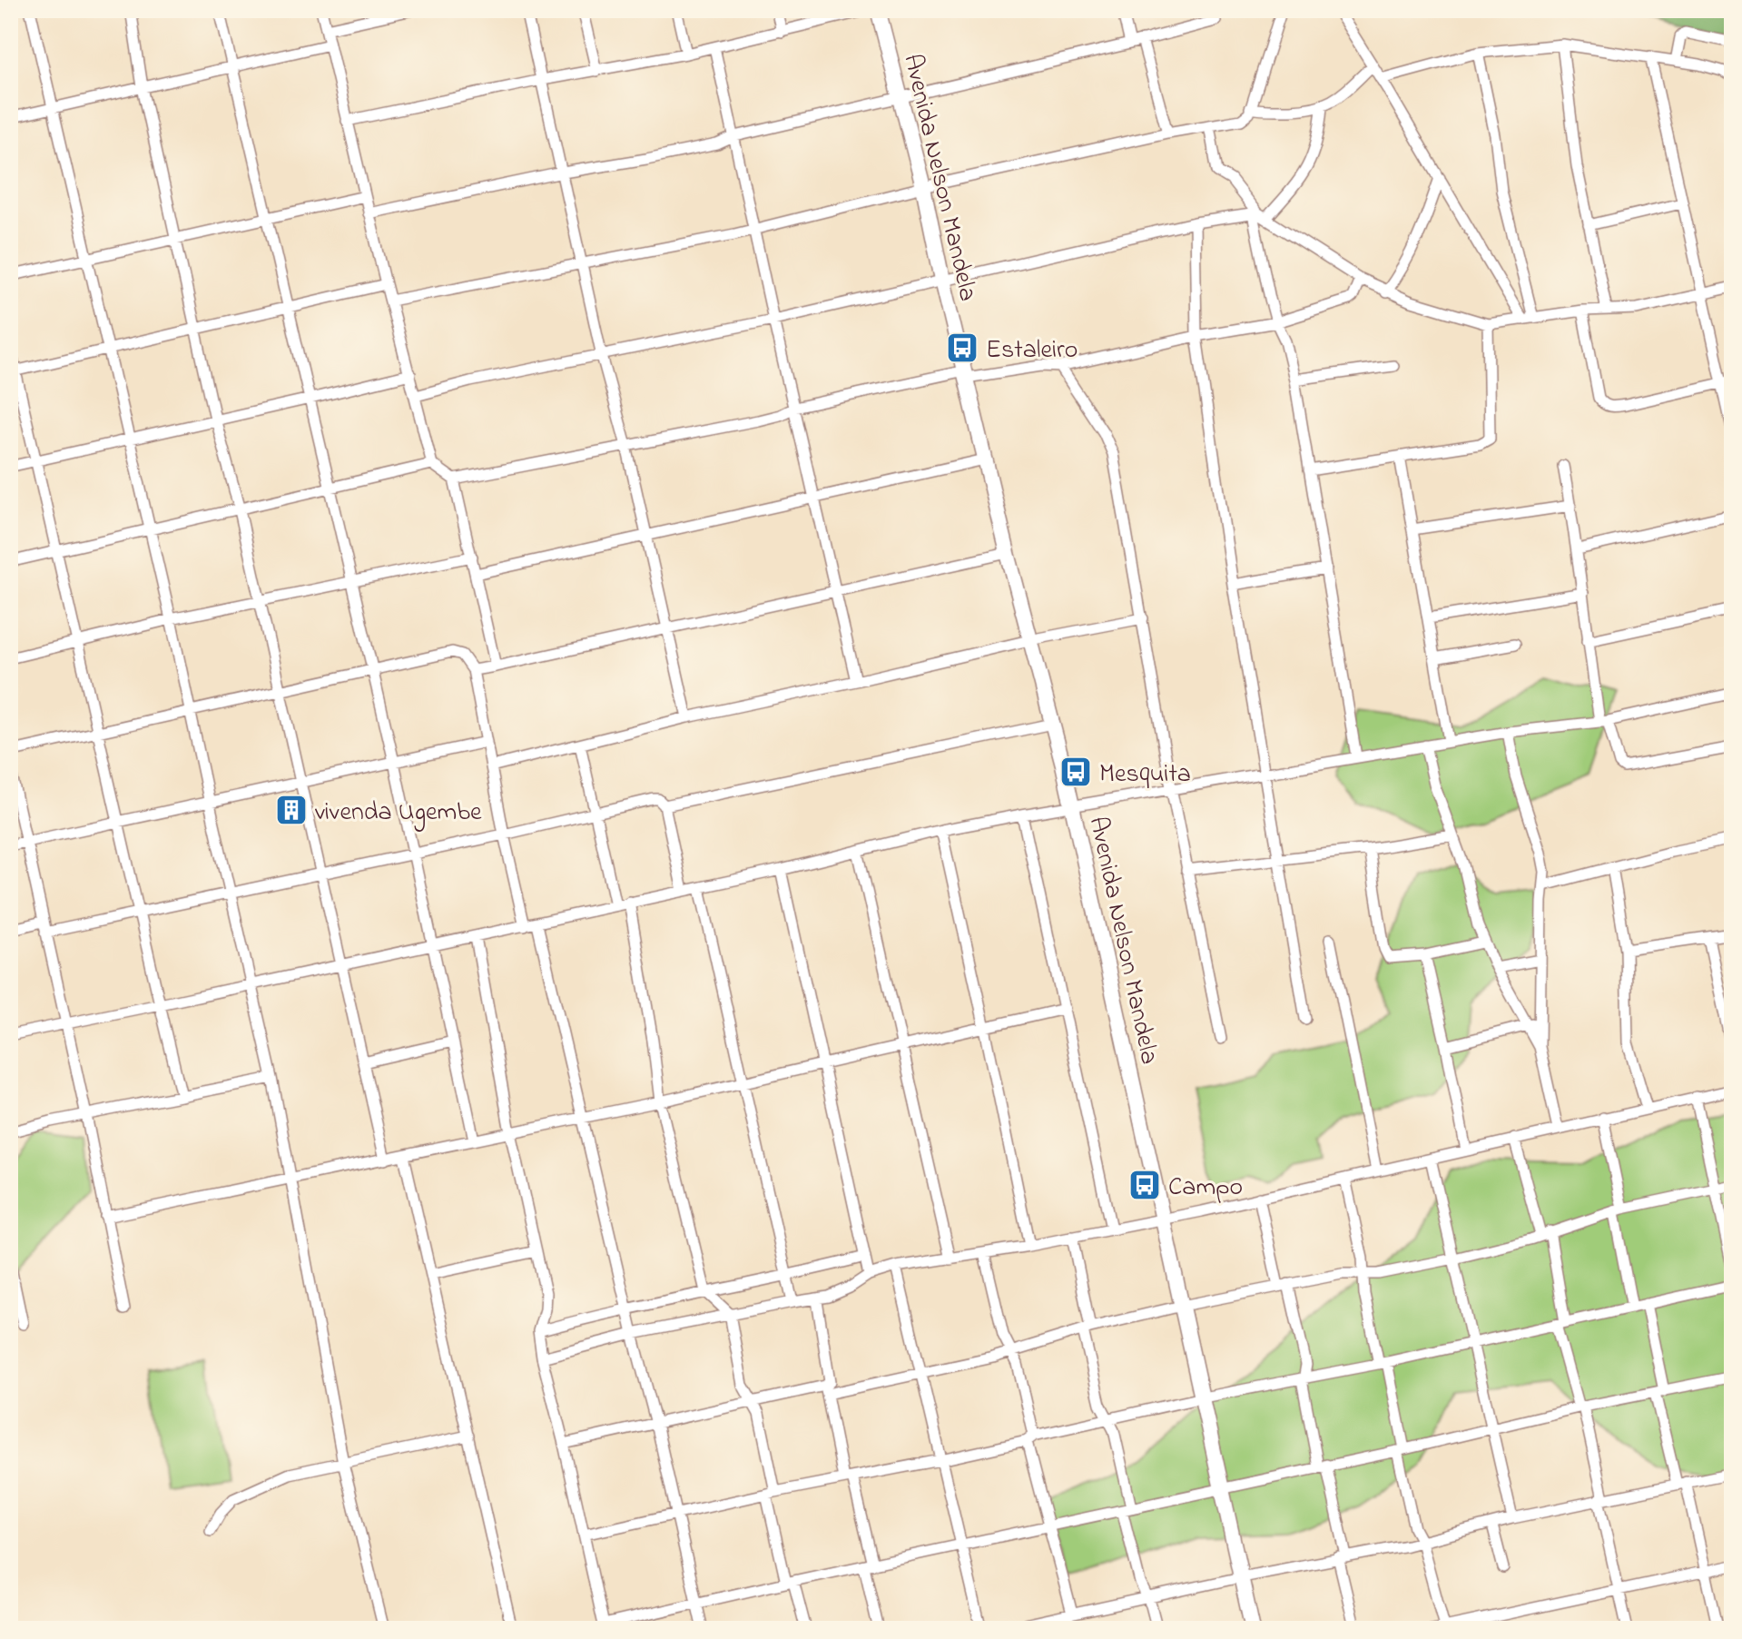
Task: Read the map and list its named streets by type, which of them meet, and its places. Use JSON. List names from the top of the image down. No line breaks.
{"streets":{"street":["Avenida Nelson Mandela"]},"places":{"bus stop":["Estaleiro","Mesquita","Campo"],"building":["vivenda Ugembe"]}}
